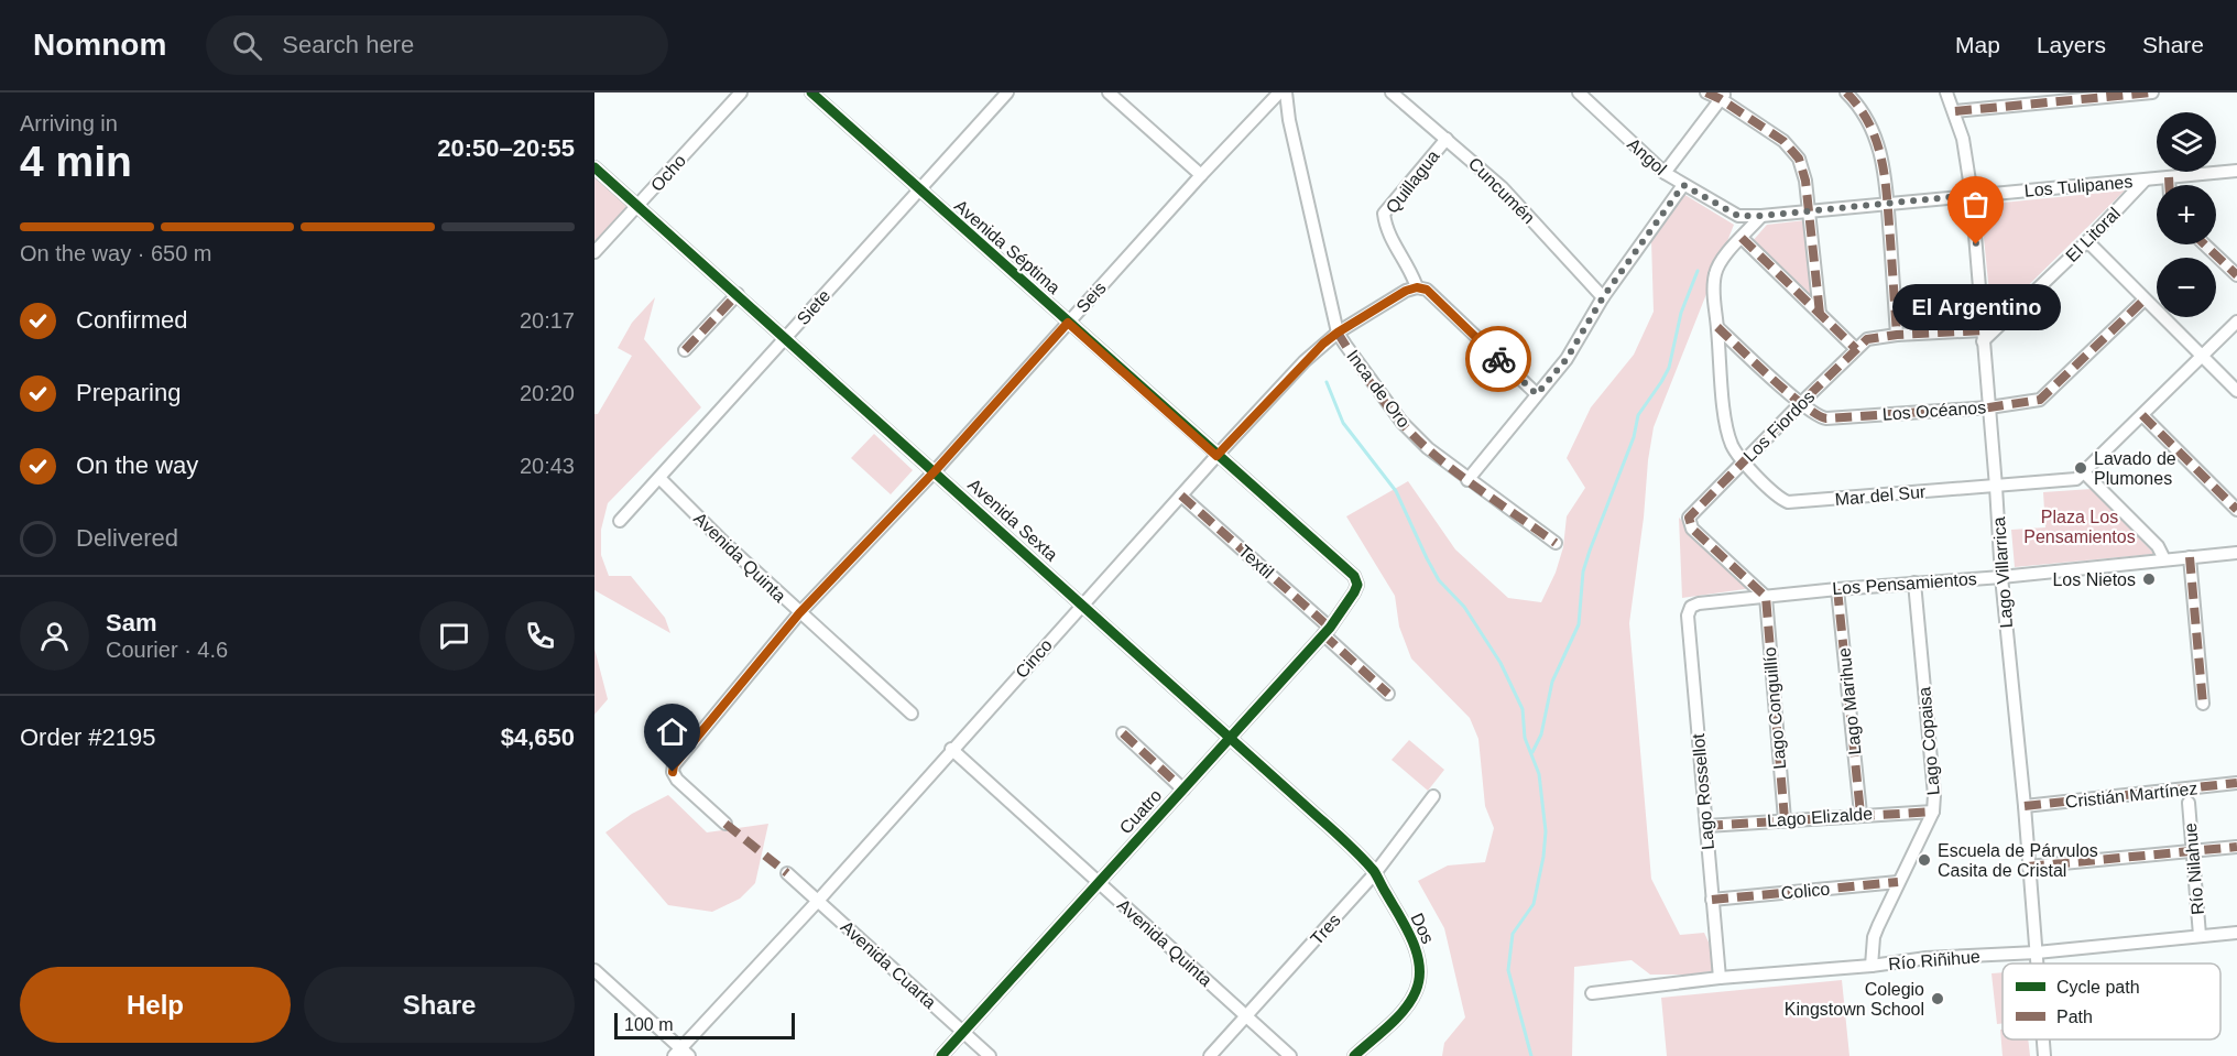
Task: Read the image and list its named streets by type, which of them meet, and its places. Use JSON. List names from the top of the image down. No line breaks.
{"streets":{"street":["Angol","Ocho","Quillagua","Los Tulipanes","Cuncumén","El Litoral","Avenida Séptima","Seis","Siete","Inca de Oro","Los Océanos","Los Fiordos","Mar del Sur","Avenida Sexta","Avenida Quinta","Textil","Lago Villarrica","Los Pensamientos","Cinco","Lago Marihue","Lago Conguillío","Lago Copaisa","Lago Rossellot","Cristián Martínez","Cuatro","Lago Elizalde","Río Nilahue","Colico","Dos","Tres","Río Riñihue","Avenida Cuarta"]},"crossings":[["Angol","Los Tulipanes"],["Angol","Mar del Sur"],["Ocho","Avenida Sexta"],["Quillagua","Cuncumén"],["Quillagua","Cinco"],["Los Tulipanes","El Litoral"],["Los Tulipanes","Mar del Sur"],["Los Tulipanes","Lago Villarrica"],["El Litoral","Los Fiordos"],["El Litoral","Lago Villarrica"],["Avenida Séptima","Seis"],["Avenida Séptima","Siete"],["Avenida Séptima","Cinco"],["Avenida Séptima","Cuatro"],["Seis","Avenida Sexta"],["Seis","Avenida Quinta"],["Siete","Avenida Sexta"],["Siete","Avenida Quinta"],["Inca de Oro","Cinco"],["Los Océanos","Los Fiordos"],["Los Océanos","Mar del Sur"],["Los Océanos","Lago Villarrica"],["Los Fiordos","Mar del Sur"],["Los Fiordos","Lago Villarrica"],["Los Fiordos","Los Pensamientos"],["Los Fiordos","Lago Conguillío"],["Mar del Sur","Lago Villarrica"],["Avenida Sexta","Cinco"],["Avenida Sexta","Cuatro"],["Avenida Sexta","Dos"],["Avenida Sexta","Tres"],["Avenida Quinta","Cinco"],["Avenida Quinta","Cuatro"],["Avenida Quinta","Tres"],["Textil","Cinco"],["Textil","Cuatro"],["Lago Villarrica","Los Pensamientos"],["Lago Villarrica","Cristián Martínez"],["Lago Villarrica","Río Riñihue"],["Los Pensamientos","Lago Marihue"],["Los Pensamientos","Lago Conguillío"],["Los Pensamientos","Lago Copaisa"],["Los Pensamientos","Lago Rossellot"],["Cinco","Avenida Cuarta"],["Lago Marihue","Lago Elizalde"],["Lago Conguillío","Lago Elizalde"],["Lago Copaisa","Lago Elizalde"],["Lago Copaisa","Colico"],["Lago Copaisa","Río Riñihue"],["Lago Rossellot","Lago Elizalde"],["Lago Rossellot","Colico"],["Lago Rossellot","Río Riñihue"],["Cuatro","Avenida Cuarta"],["Río Nilahue","Río Riñihue"],["Dos","Tres"]],"parks":["Plaza Los Pensamientos"],"places":["El Argentino","Lavado de Plumones","Los Nietos","Escuela de Párvulos Casita de Cristal","Colegio Kingstown School"],"legend":["Cycle path","Path"],"scale_bar":"100 m","page":{"header":"Nomnom","search":"Search here","nav":["Map","Layers","Share"],"heading":["4 min","Arriving in","20:50–20:55"],"panel":["Sam","Courier · 4.6","Order #2195","$4,650"],"map_buttons":["+","−"],"bar":"On the way · 650 m","list":[["Confirmed","20:17"],["Preparing","20:20"],["On the way","20:43"],"Delivered"],"bubble":"El Argentino","buttons":["Help","Share"],"scale":"100 m"}}
